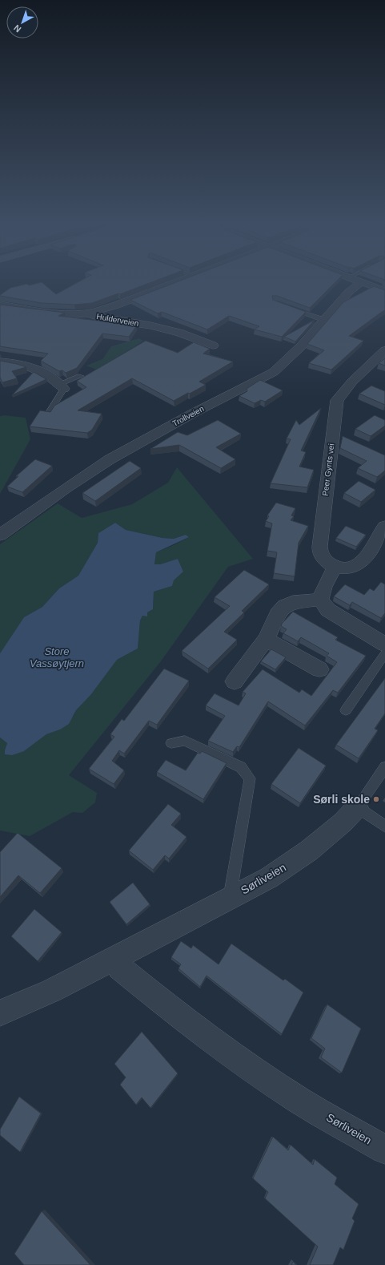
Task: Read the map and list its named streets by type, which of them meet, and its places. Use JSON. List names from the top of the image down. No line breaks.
{"streets":{"street":["Hulderveien","Trollveien","Peer Gynts vei","Sørliveien"]},"water":["Store Vassøytjern"],"places":["Sørli skole"],"north":"bottom left"}
